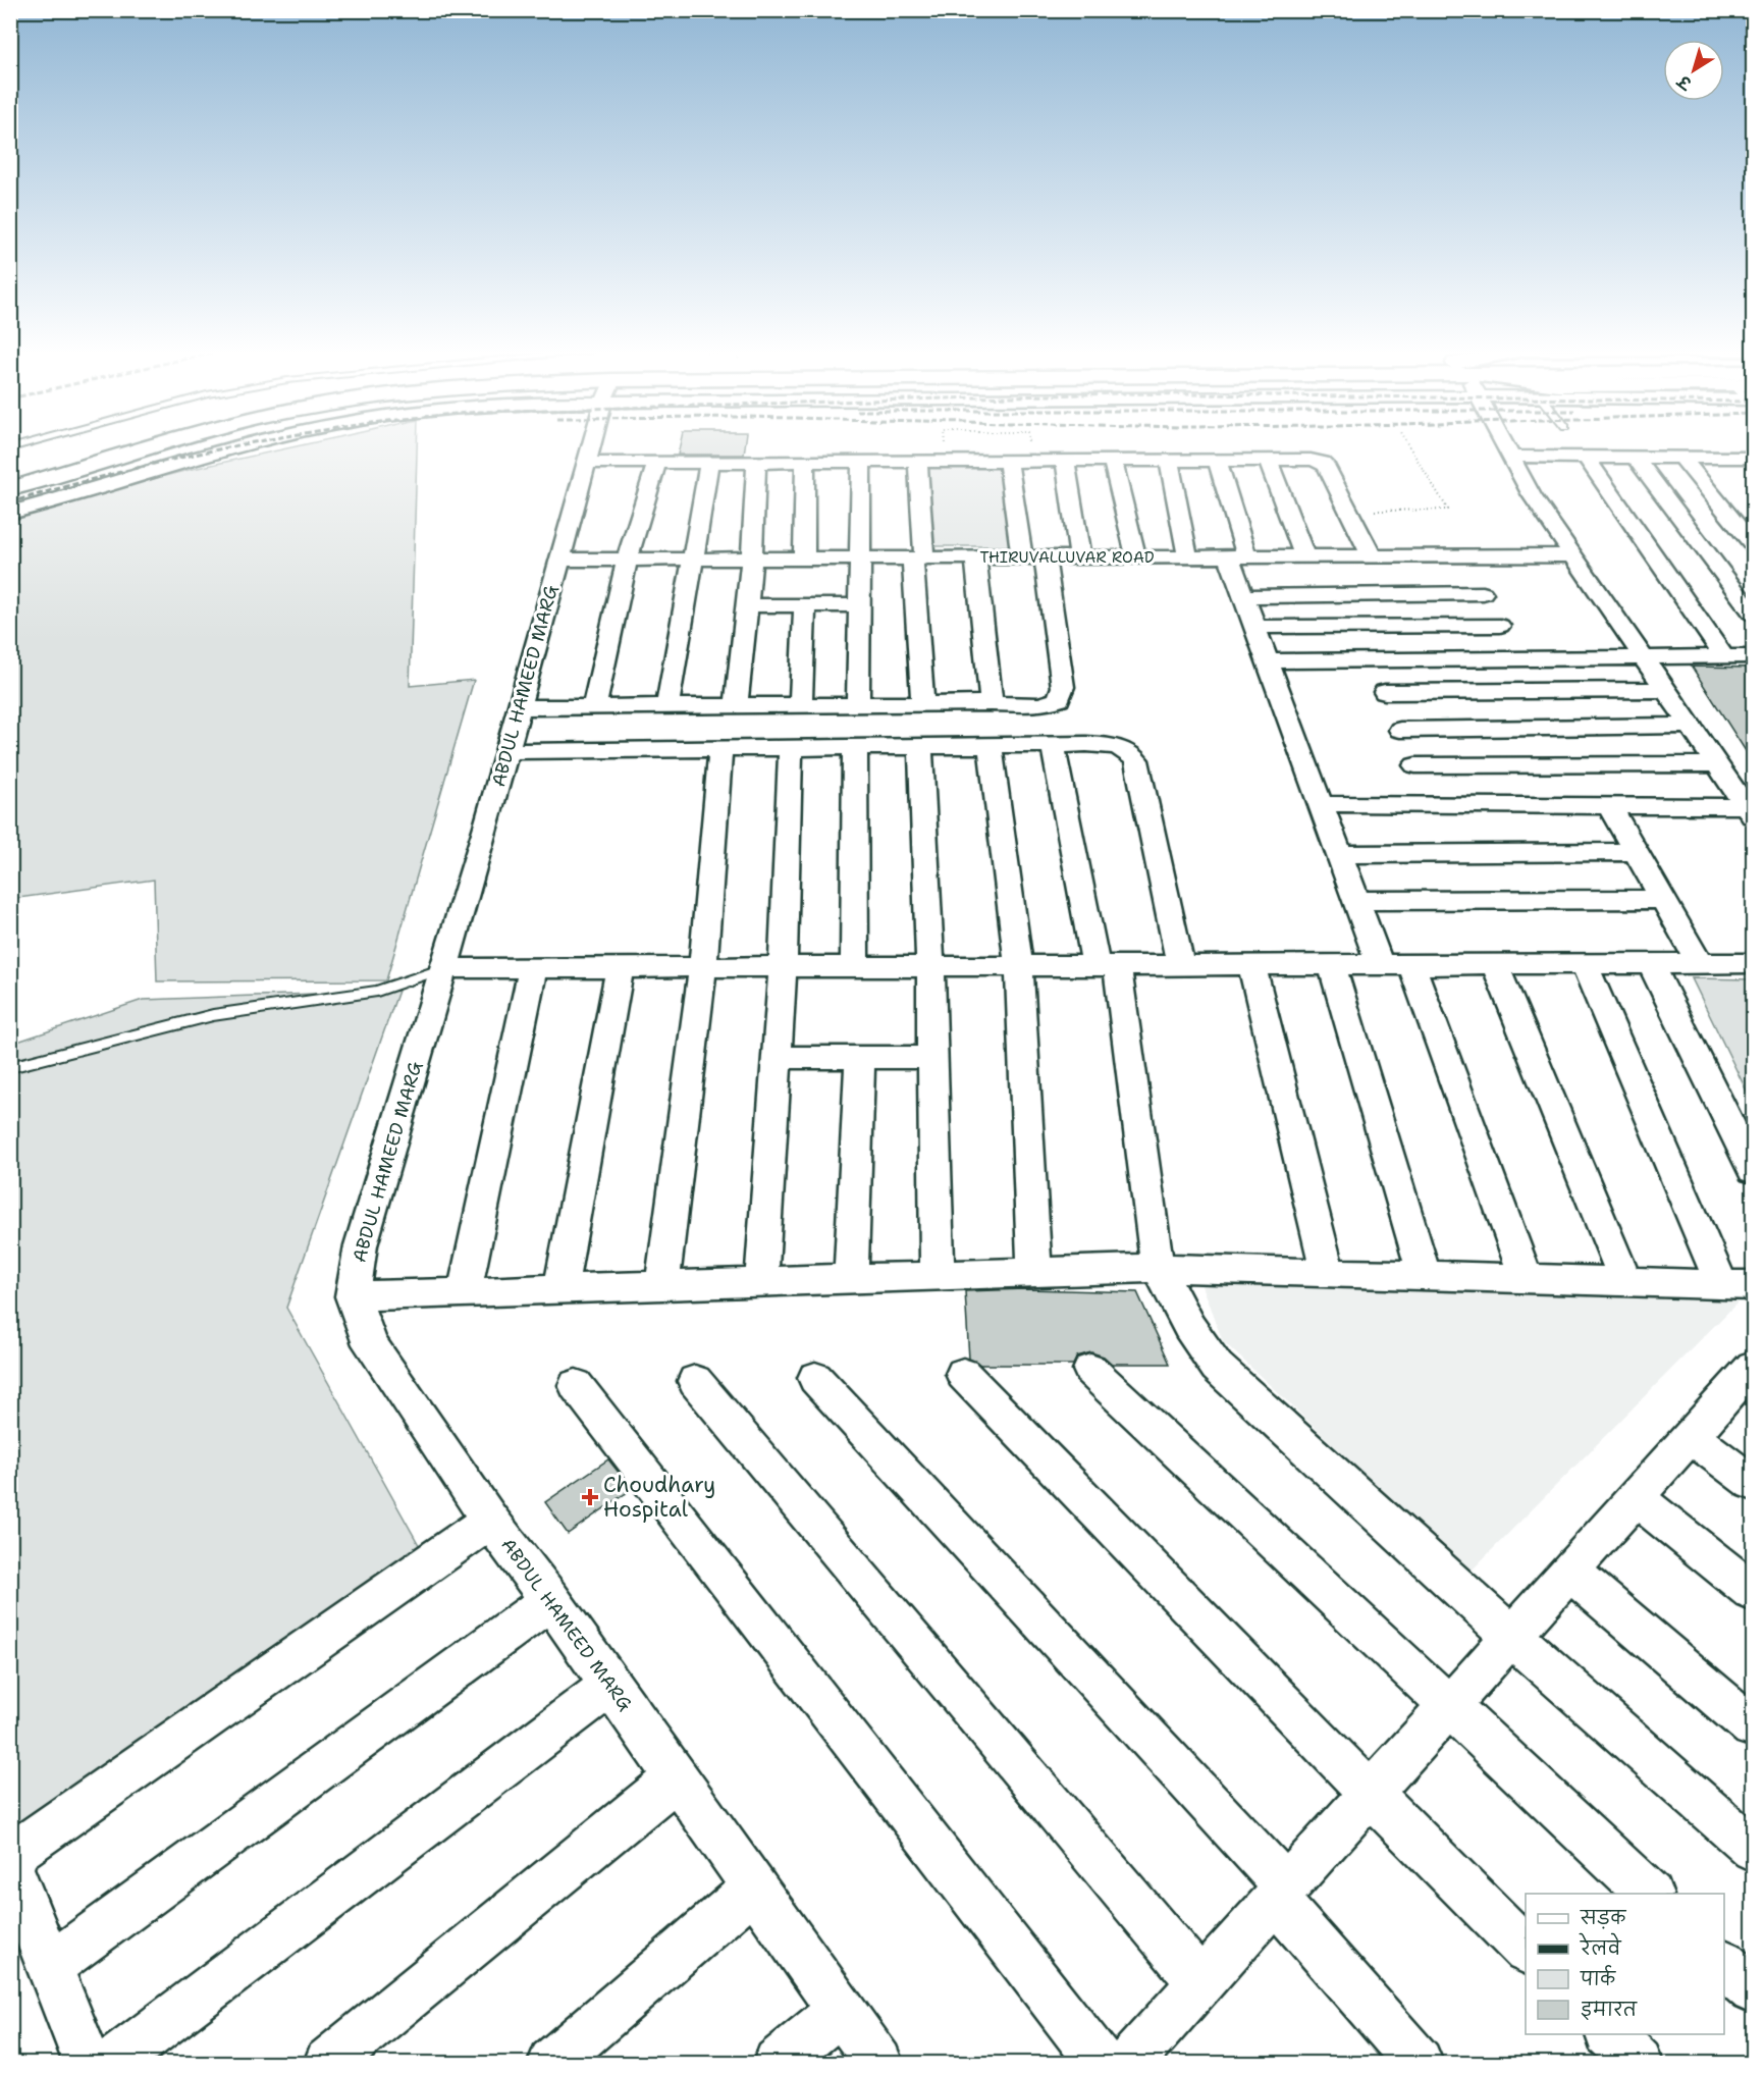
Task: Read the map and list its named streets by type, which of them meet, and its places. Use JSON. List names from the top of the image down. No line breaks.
{"streets":{"street":["THIRUVALLUVAR ROAD","ABDUL HAMEED MARG"]},"crossings":[["THIRUVALLUVAR ROAD","ABDUL HAMEED MARG"]],"places":{"health":["Choudhary Hospital"]},"legend":["सड़क","रेलवे","पार्क","इमारत"],"north":"bottom left"}
